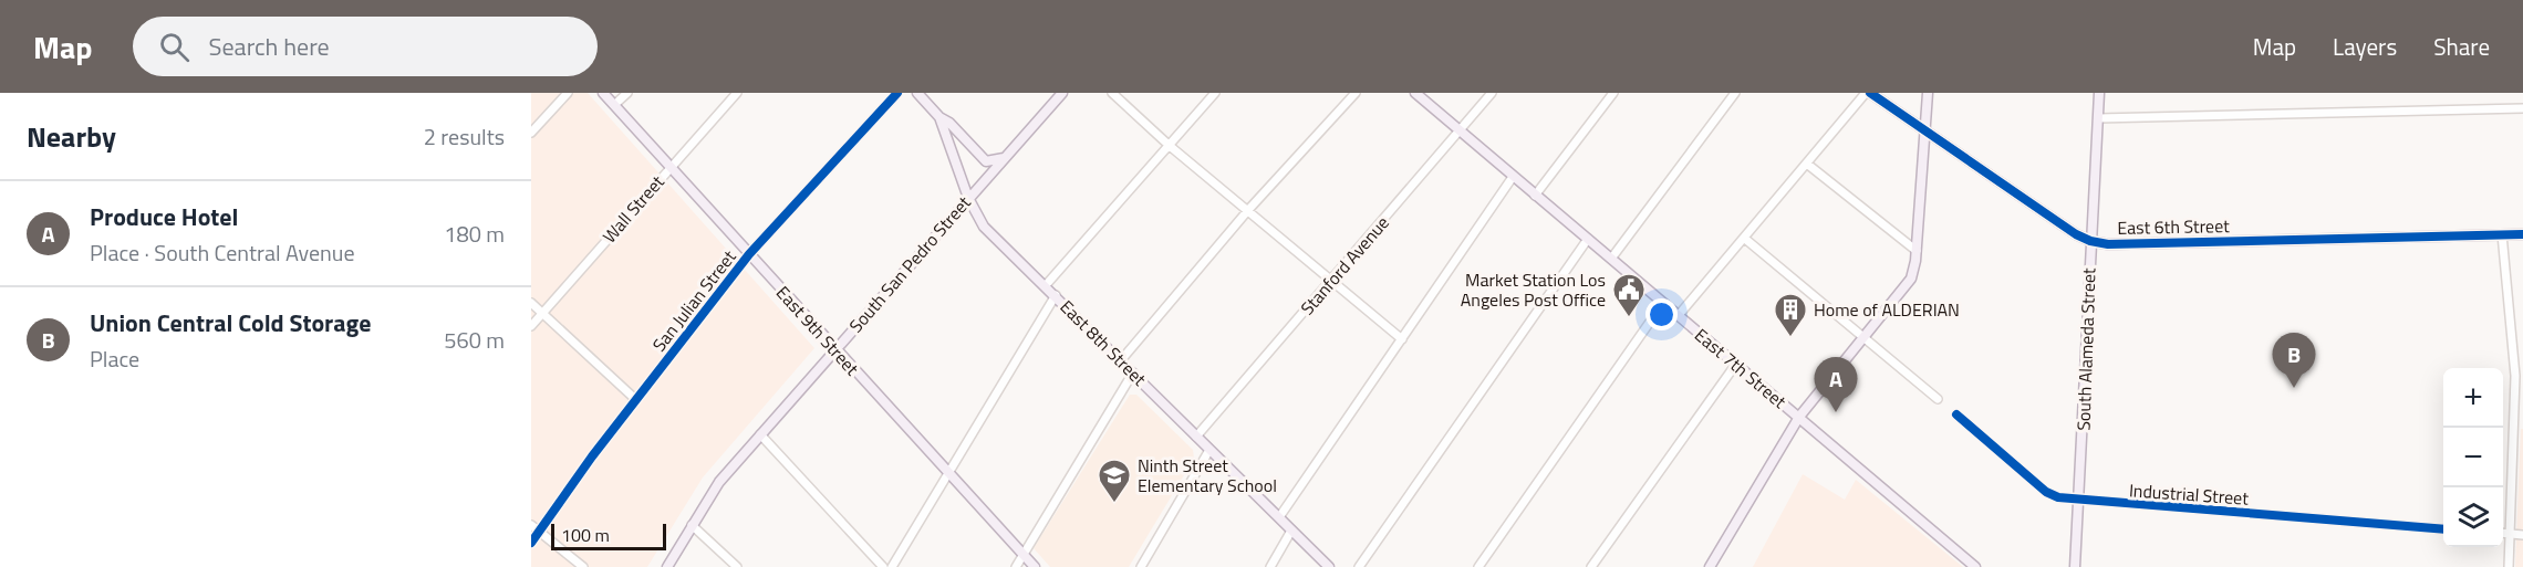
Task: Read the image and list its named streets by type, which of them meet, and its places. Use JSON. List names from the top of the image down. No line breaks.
{"streets":{"main road":["East 6th Street","South San Pedro Street","East 9th Street","East 8th Street","South Alameda Street","East 7th Street"],"street":["Wall Street","Stanford Avenue","San Julian Street","Industrial Street"]},"crossings":[["Wall Street","East 9th Street"],["East 6th Street","South Alameda Street"],["South San Pedro Street","East 9th Street"],["South San Pedro Street","East 8th Street"],["Stanford Avenue","East 8th Street"],["Stanford Avenue","East 7th Street"],["San Julian Street","East 9th Street"],["South Alameda Street","Industrial Street"]],"places":{"public building":["Market Station Los Angeles Post Office"],"building":["Home of ALDERIAN"],"school or university":["Ninth Street Elementary School"]},"scale_bar":"100 m","page":{"header":"Map","search":"Search here","nav":["Map","Layers","Share"],"heading":["Nearby","2 results"],"list":[{"mark":"A","name":"Produce Hotel","note":"Place · South Central Avenue","value":"180 m"},{"mark":"B","name":"Union Central Cold Storage","note":"Place","value":"560 m"}],"pins":["B","A"],"map_buttons":["+","−"],"scale":"100 m"}}
